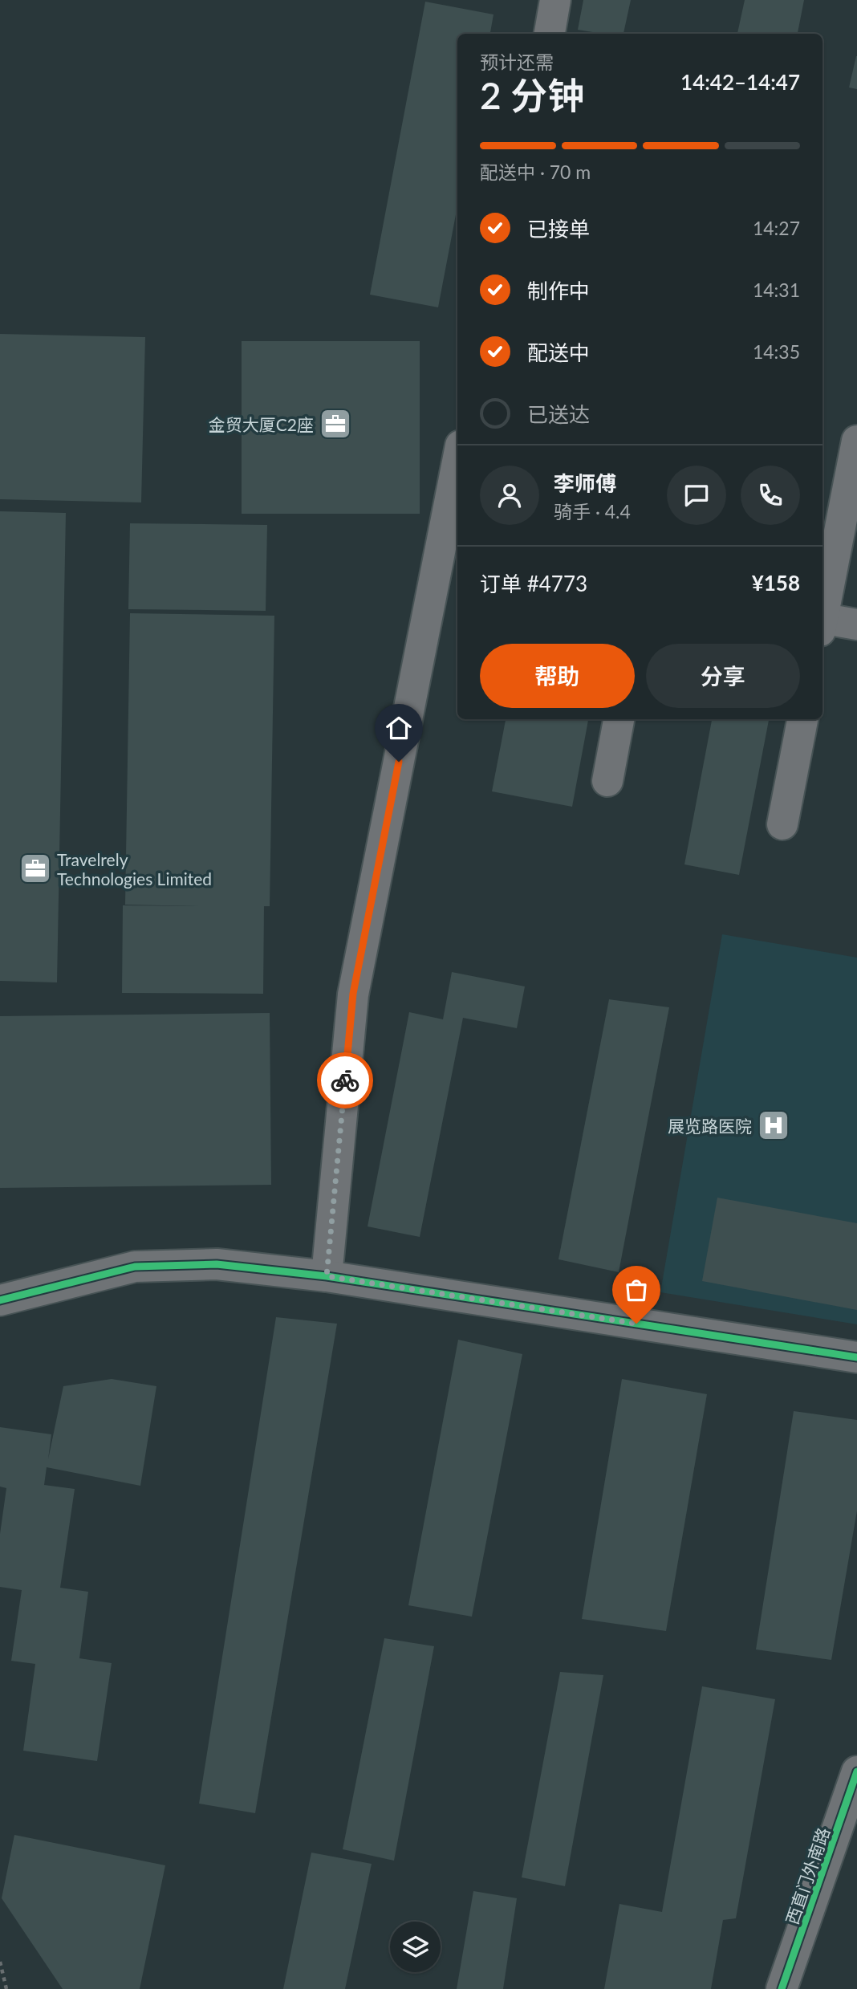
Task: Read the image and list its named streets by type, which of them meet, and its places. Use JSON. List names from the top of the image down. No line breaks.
{"streets":{"street":["西直门外南路"]},"places":{"office":["金贸大厦C2座","Travelrely Technologies Limited"],"hospital":["展览路医院"]},"page":{"heading":["2 分钟","预计还需","14:42–14:47"],"panel":["李师傅","骑手 · 4.4","订单 #4773","¥158"],"bar":"配送中 · 70 m","list":[["已接单","14:27"],["制作中","14:31"],["配送中","14:35"],"已送达"],"buttons":["帮助","分享"]}}
